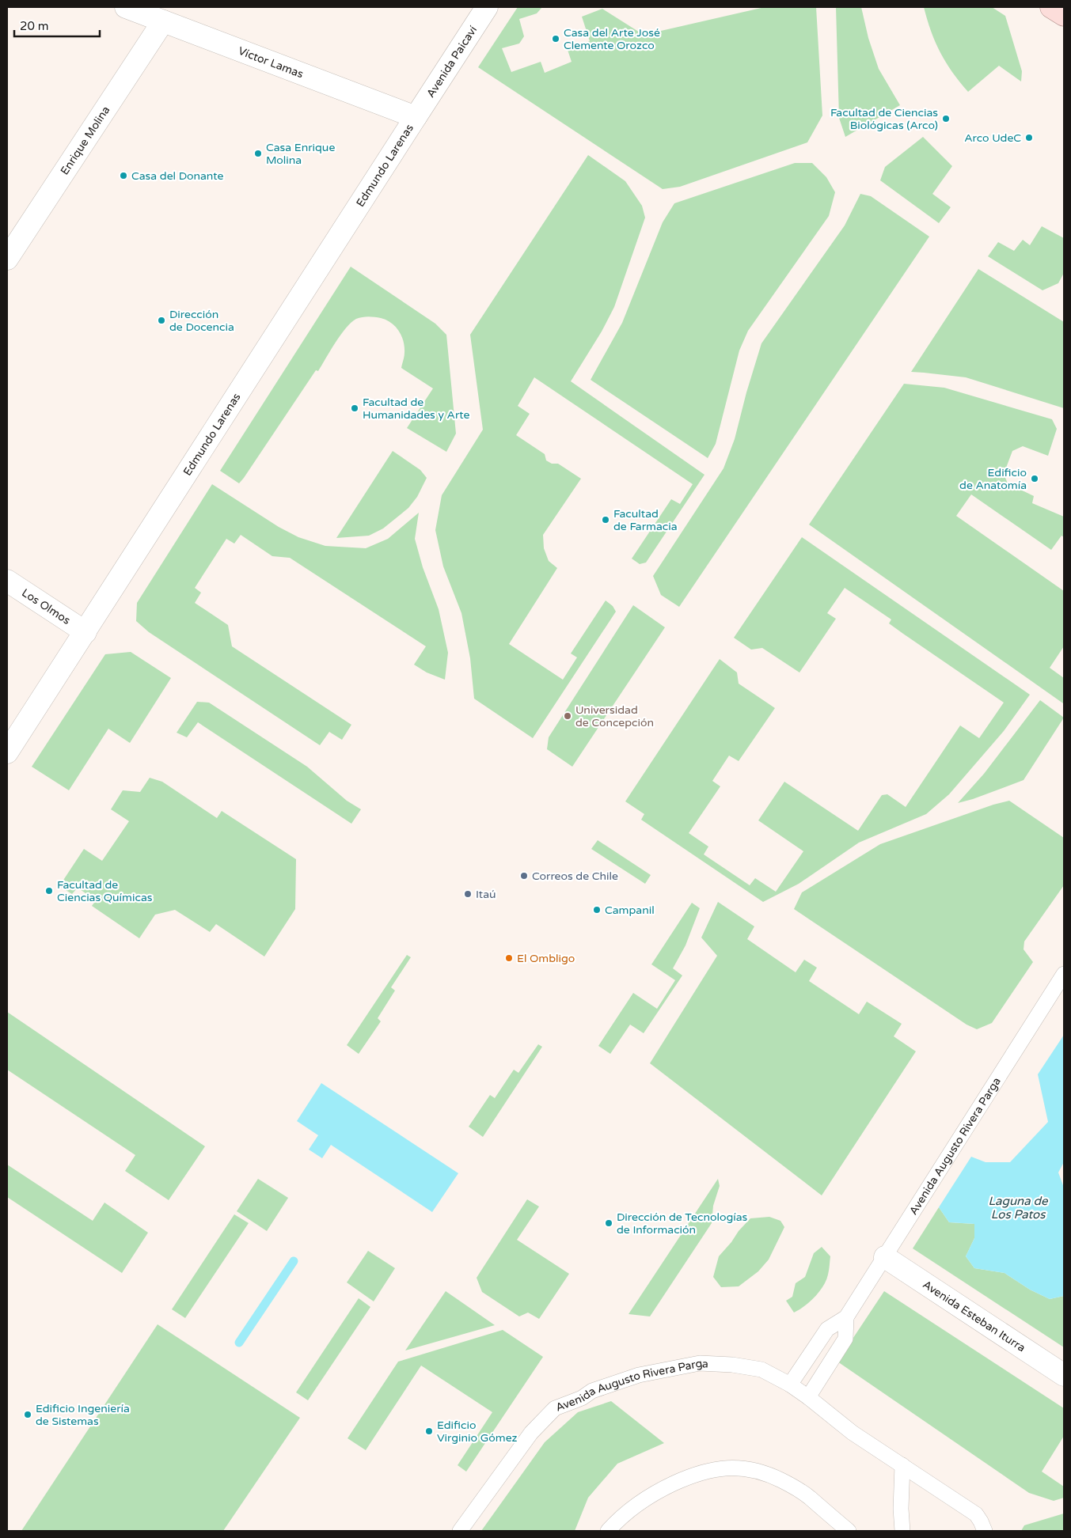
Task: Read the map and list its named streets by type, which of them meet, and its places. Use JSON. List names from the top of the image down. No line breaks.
{"streets":{"street":["Víctor Lamas","Avenida Paicaví","Enrique Molina","Edmundo Larenas","Los Olmos","Avenida Esteban Iturra"],"lane":["Avenida Augusto Rivera Parga"]},"crossings":[["Víctor Lamas","Avenida Paicaví"],["Víctor Lamas","Enrique Molina"],["Víctor Lamas","Edmundo Larenas"],["Avenida Paicaví","Edmundo Larenas"],["Edmundo Larenas","Los Olmos"],["Avenida Augusto Rivera Parga","Avenida Esteban Iturra"]],"water":["Laguna de Los Patos"],"places":["Casa del Arte José Clemente Orozco","Facultad de Ciencias Biológicas (Arco)","Arco UdeC","Casa Enrique Molina","Casa del Donante","Dirección de Docencia","Facultad de Humanidades y Arte","Edificio de Anatomía","Facultad de Farmacia","Universidad de Concepción","Correos de Chile","Facultad de Ciencias Químicas","Itaú","Campanil","El Ombligo","Dirección de Tecnologías de Información","Edificio Ingeniería de Sistemas","Edificio Virginio Gómez"],"scale_bar":"20 m"}
